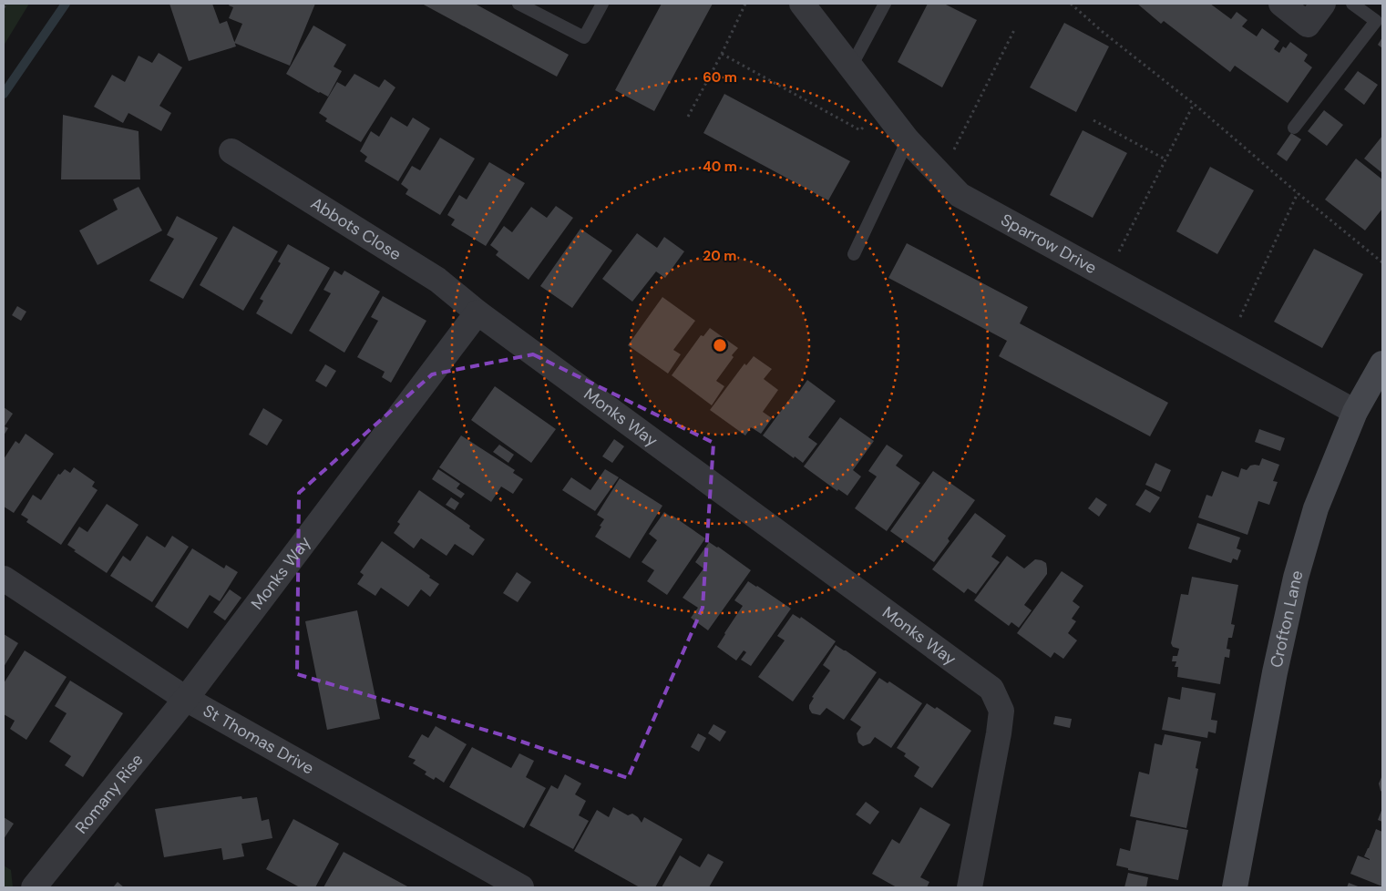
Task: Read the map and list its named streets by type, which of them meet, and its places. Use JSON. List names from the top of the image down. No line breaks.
{"streets":{"street":["Abbots Close","Sparrow Drive","Monks Way","Crofton Lane","St Thomas Drive","Romany Rise"]},"crossings":[["Abbots Close","Monks Way"],["Sparrow Drive","Crofton Lane"],["Monks Way","St Thomas Drive"],["Monks Way","Romany Rise"],["St Thomas Drive","Romany Rise"]],"rings":["60 m","40 m","20 m"]}
